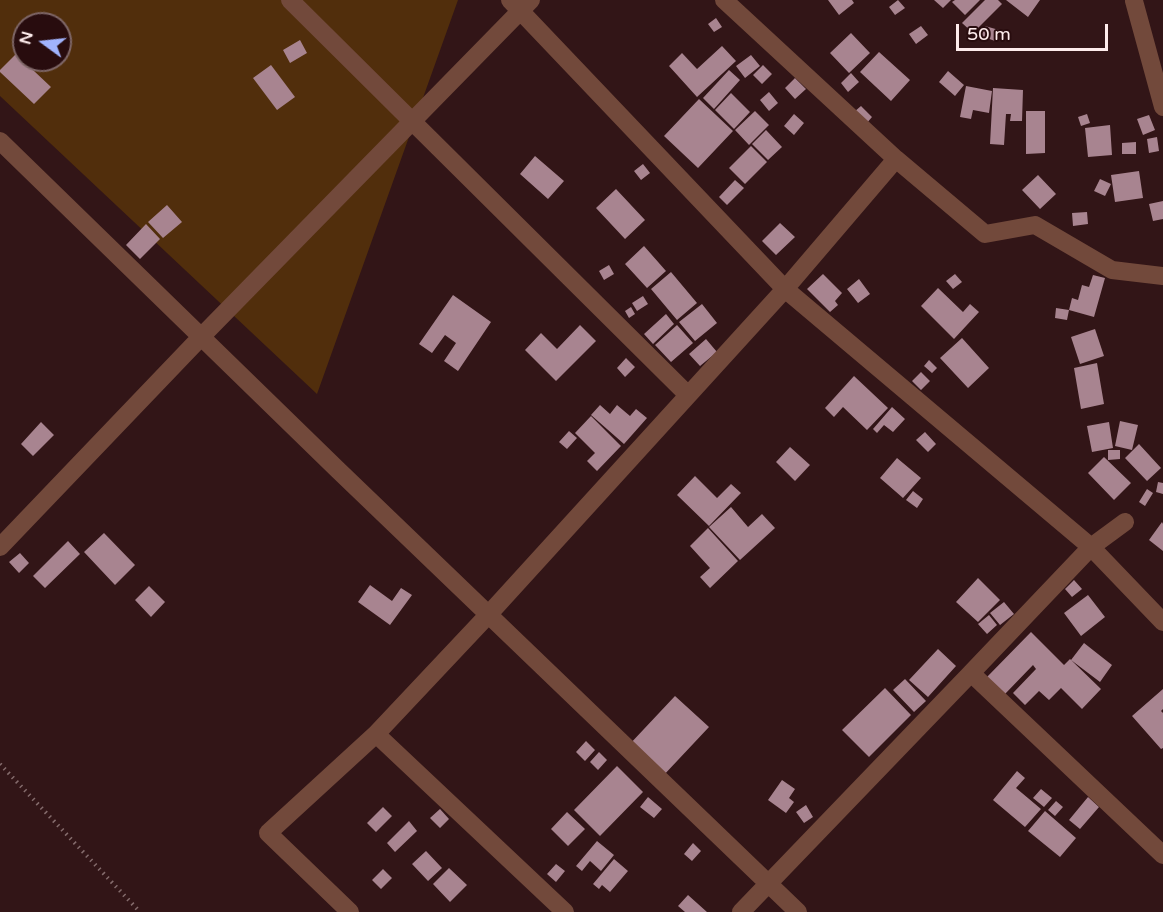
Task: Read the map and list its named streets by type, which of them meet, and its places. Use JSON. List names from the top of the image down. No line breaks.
{"scale_bar":"50 m","north":"left"}
